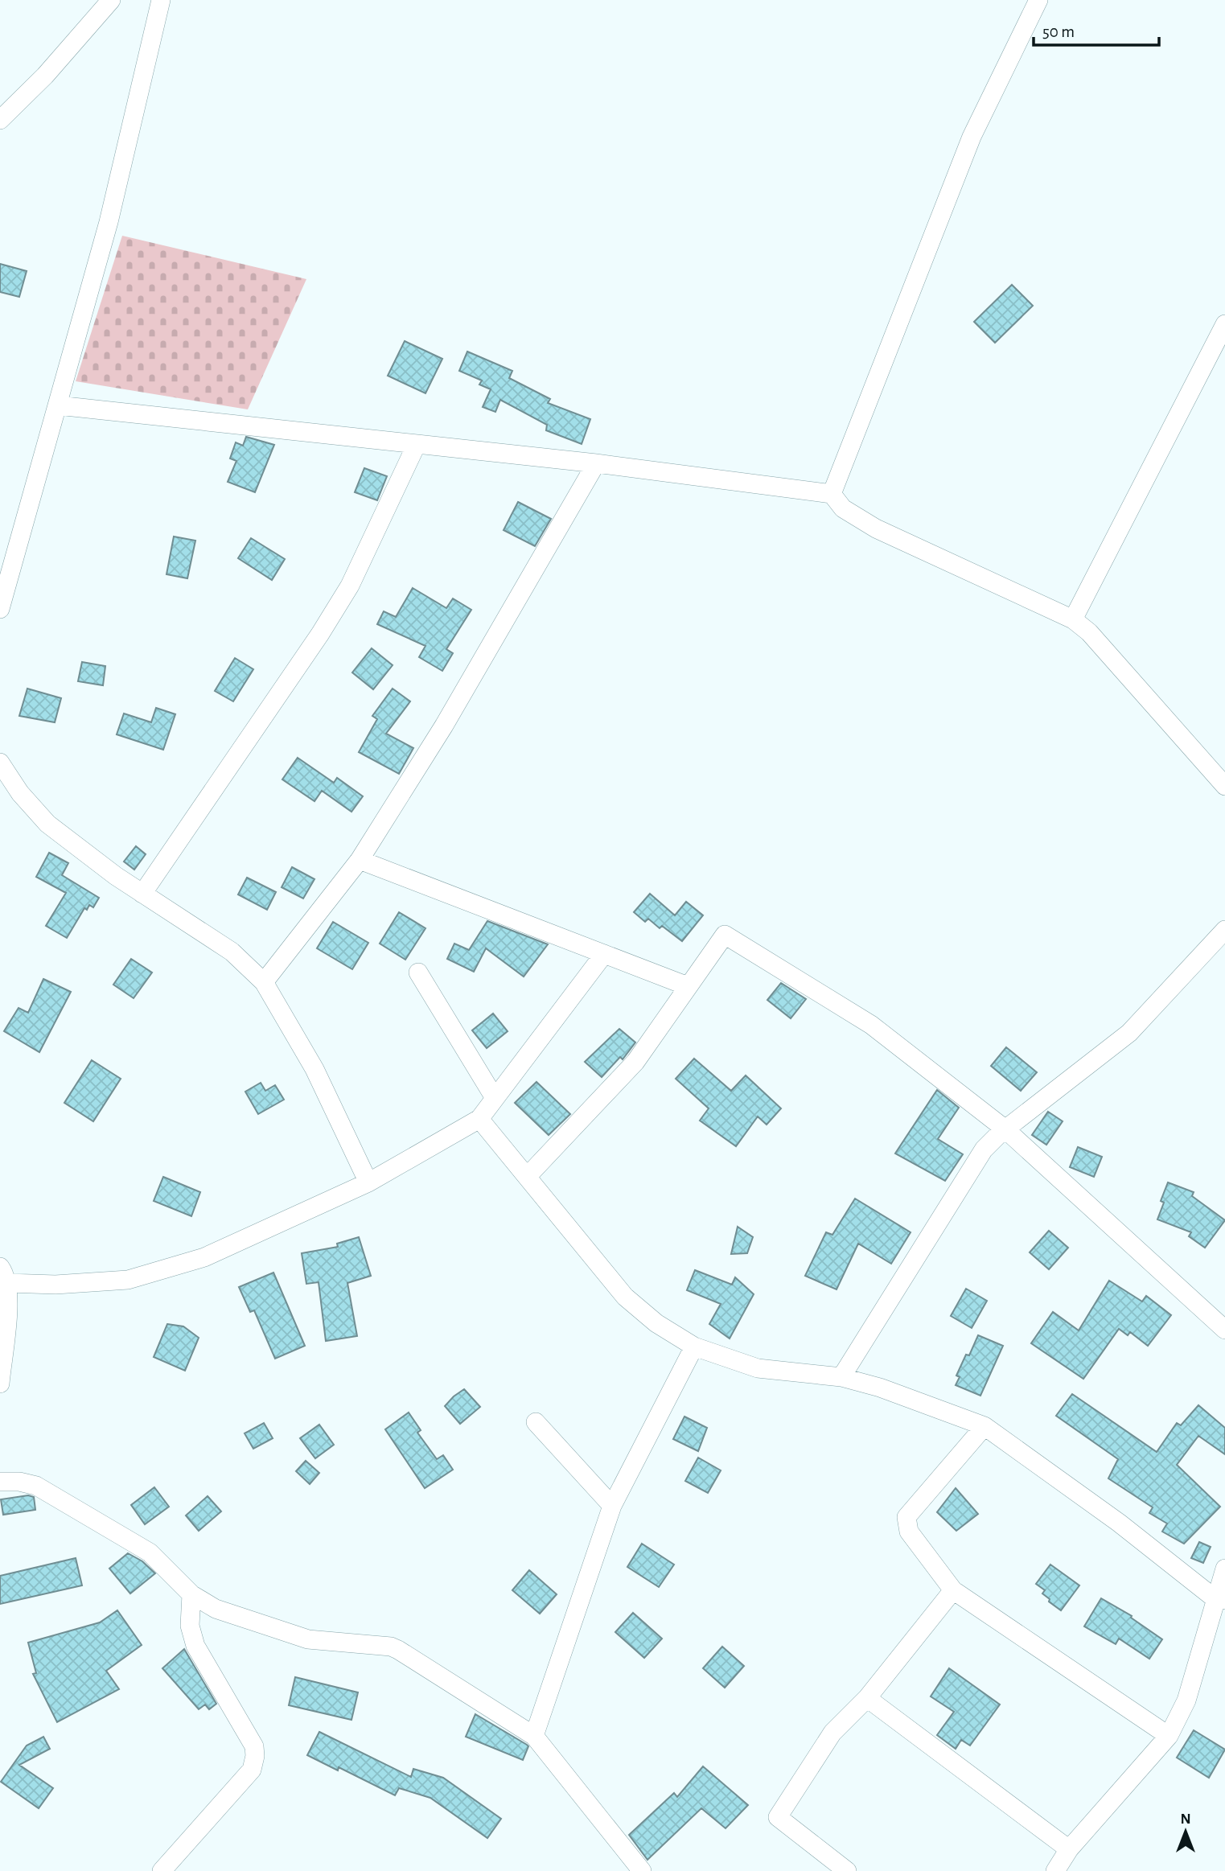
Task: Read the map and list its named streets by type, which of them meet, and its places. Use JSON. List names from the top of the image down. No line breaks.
{"scale_bar":"50 m","north":"top"}
